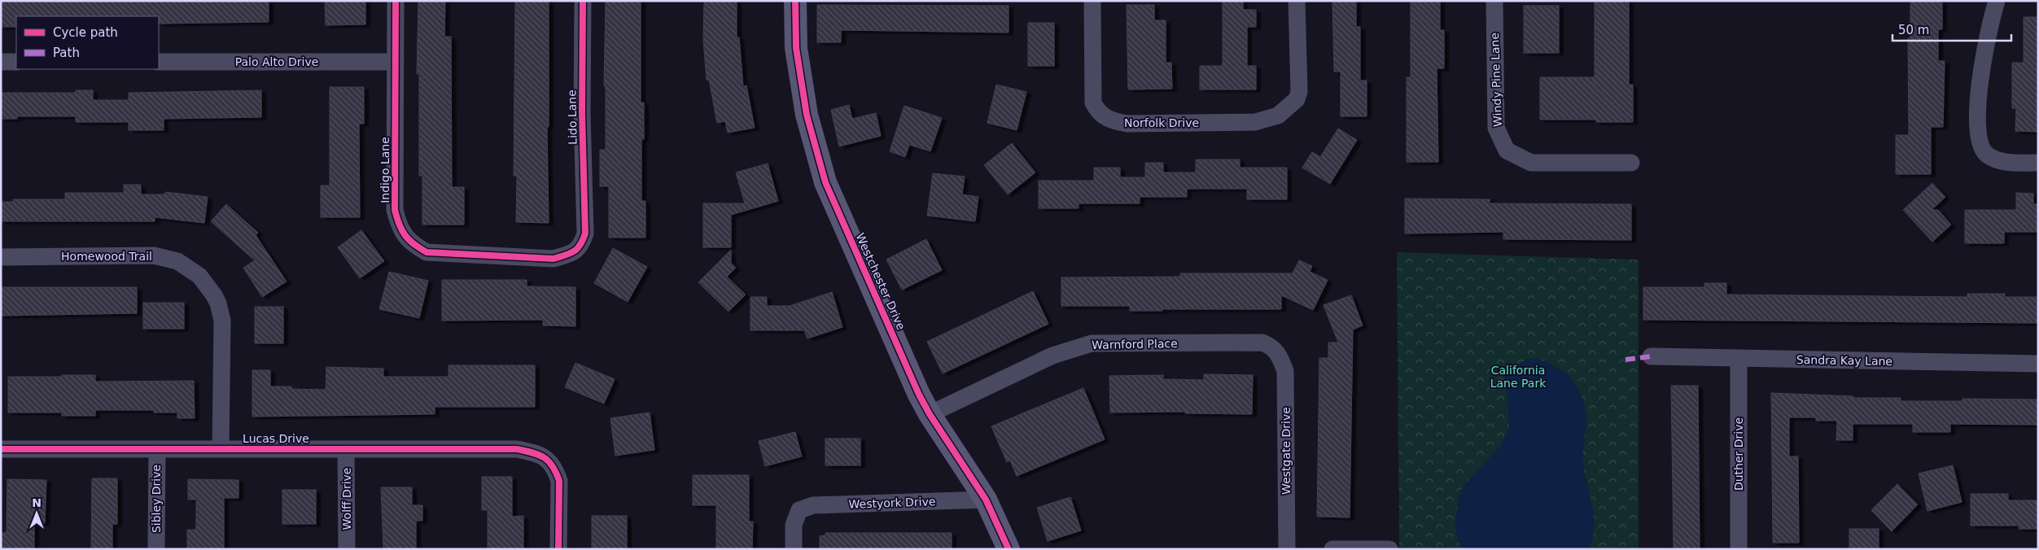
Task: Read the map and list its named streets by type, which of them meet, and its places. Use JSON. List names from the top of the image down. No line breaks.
{"streets":{"street":["Palo Alto Drive","Windy Pine Lane","Lido Lane","Norfolk Drive","Indigo Lane","Homewood Trail","Westchester Drive","Warnford Place","Sandra Kay Lane","Lucas Drive","Westgate Drive","Duther Drive","Sibley Drive","Wolff Drive","Westyork Drive"]},"crossings":[["Palo Alto Drive","Indigo Lane"],["Lido Lane","Indigo Lane"],["Homewood Trail","Lucas Drive"],["Westchester Drive","Warnford Place"],["Westchester Drive","Westyork Drive"],["Warnford Place","Westgate Drive"],["Sandra Kay Lane","Duther Drive"],["Lucas Drive","Sibley Drive"],["Lucas Drive","Wolff Drive"]],"parks":["California Lane Park"],"legend":["Cycle path","Path"],"scale_bar":"50 m","north":"top"}
